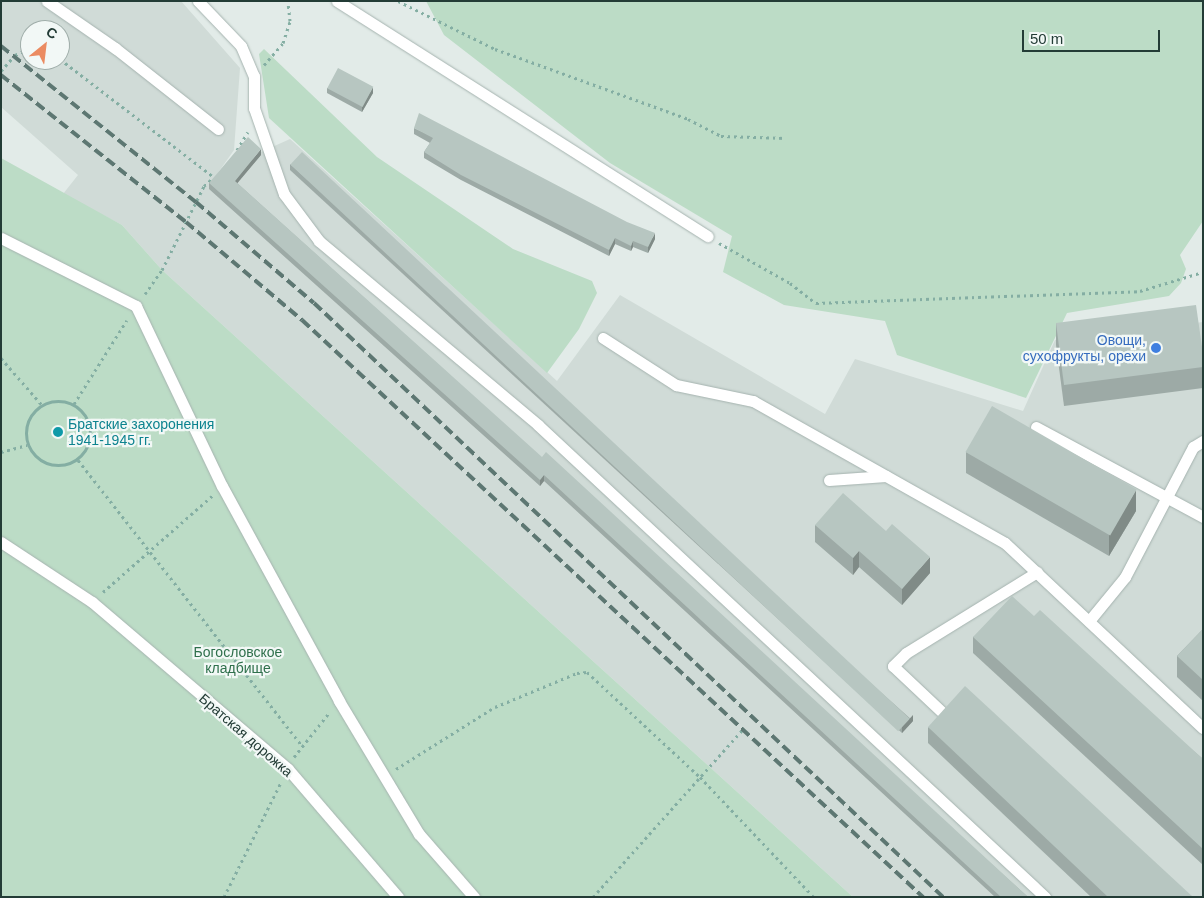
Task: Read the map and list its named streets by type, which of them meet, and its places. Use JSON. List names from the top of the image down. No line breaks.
{"streets":{"lane":["Братская дорожка"]},"parks":["Богословское кладбище"],"places":["Овощи, сухофрукты, орехи","Братские захоронения 1941-1945 гг."],"scale_bar":"50 m","north":"top right"}
